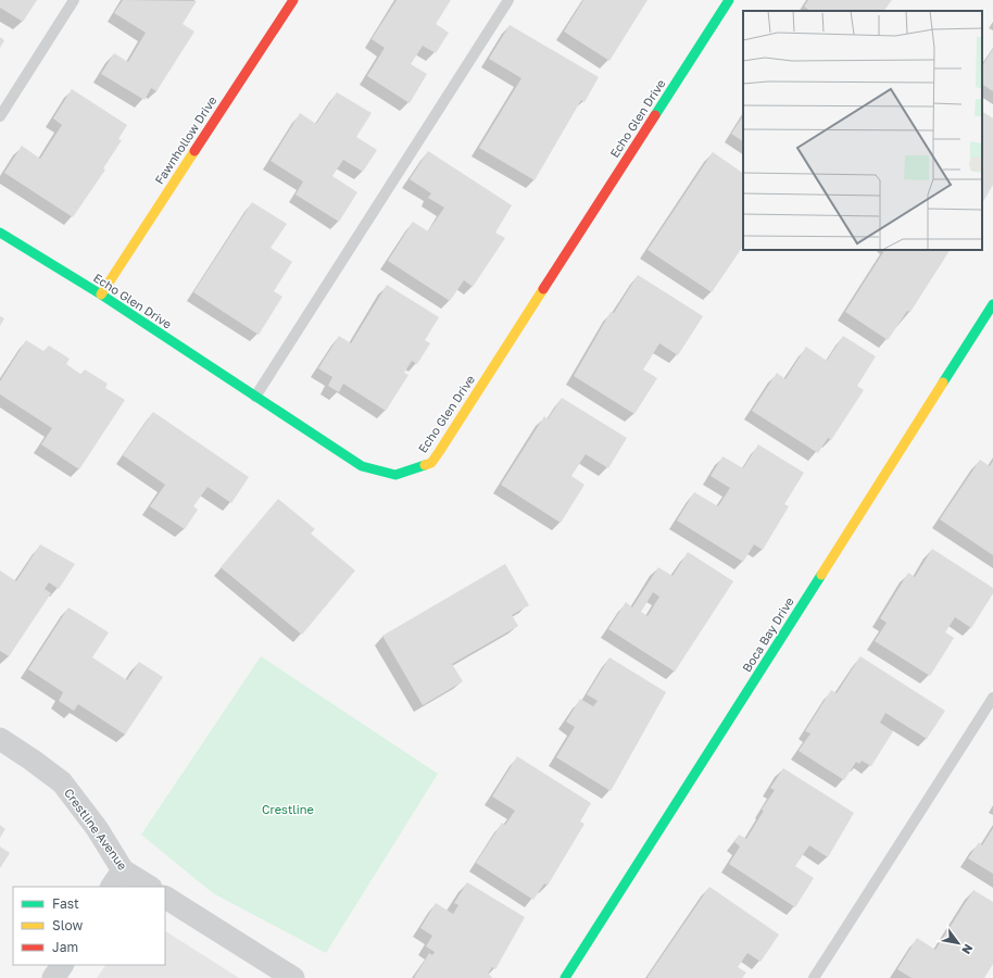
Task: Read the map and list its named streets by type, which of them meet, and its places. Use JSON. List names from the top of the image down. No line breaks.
{"streets":{"street":["Echo Glen Drive","Fawnhollow Drive","Boca Bay Drive","Crestline Avenue"]},"crossings":[["Echo Glen Drive","Fawnhollow Drive"]],"parks":["Crestline"],"legend":["Fast","Slow","Jam"],"north":"bottom right"}
